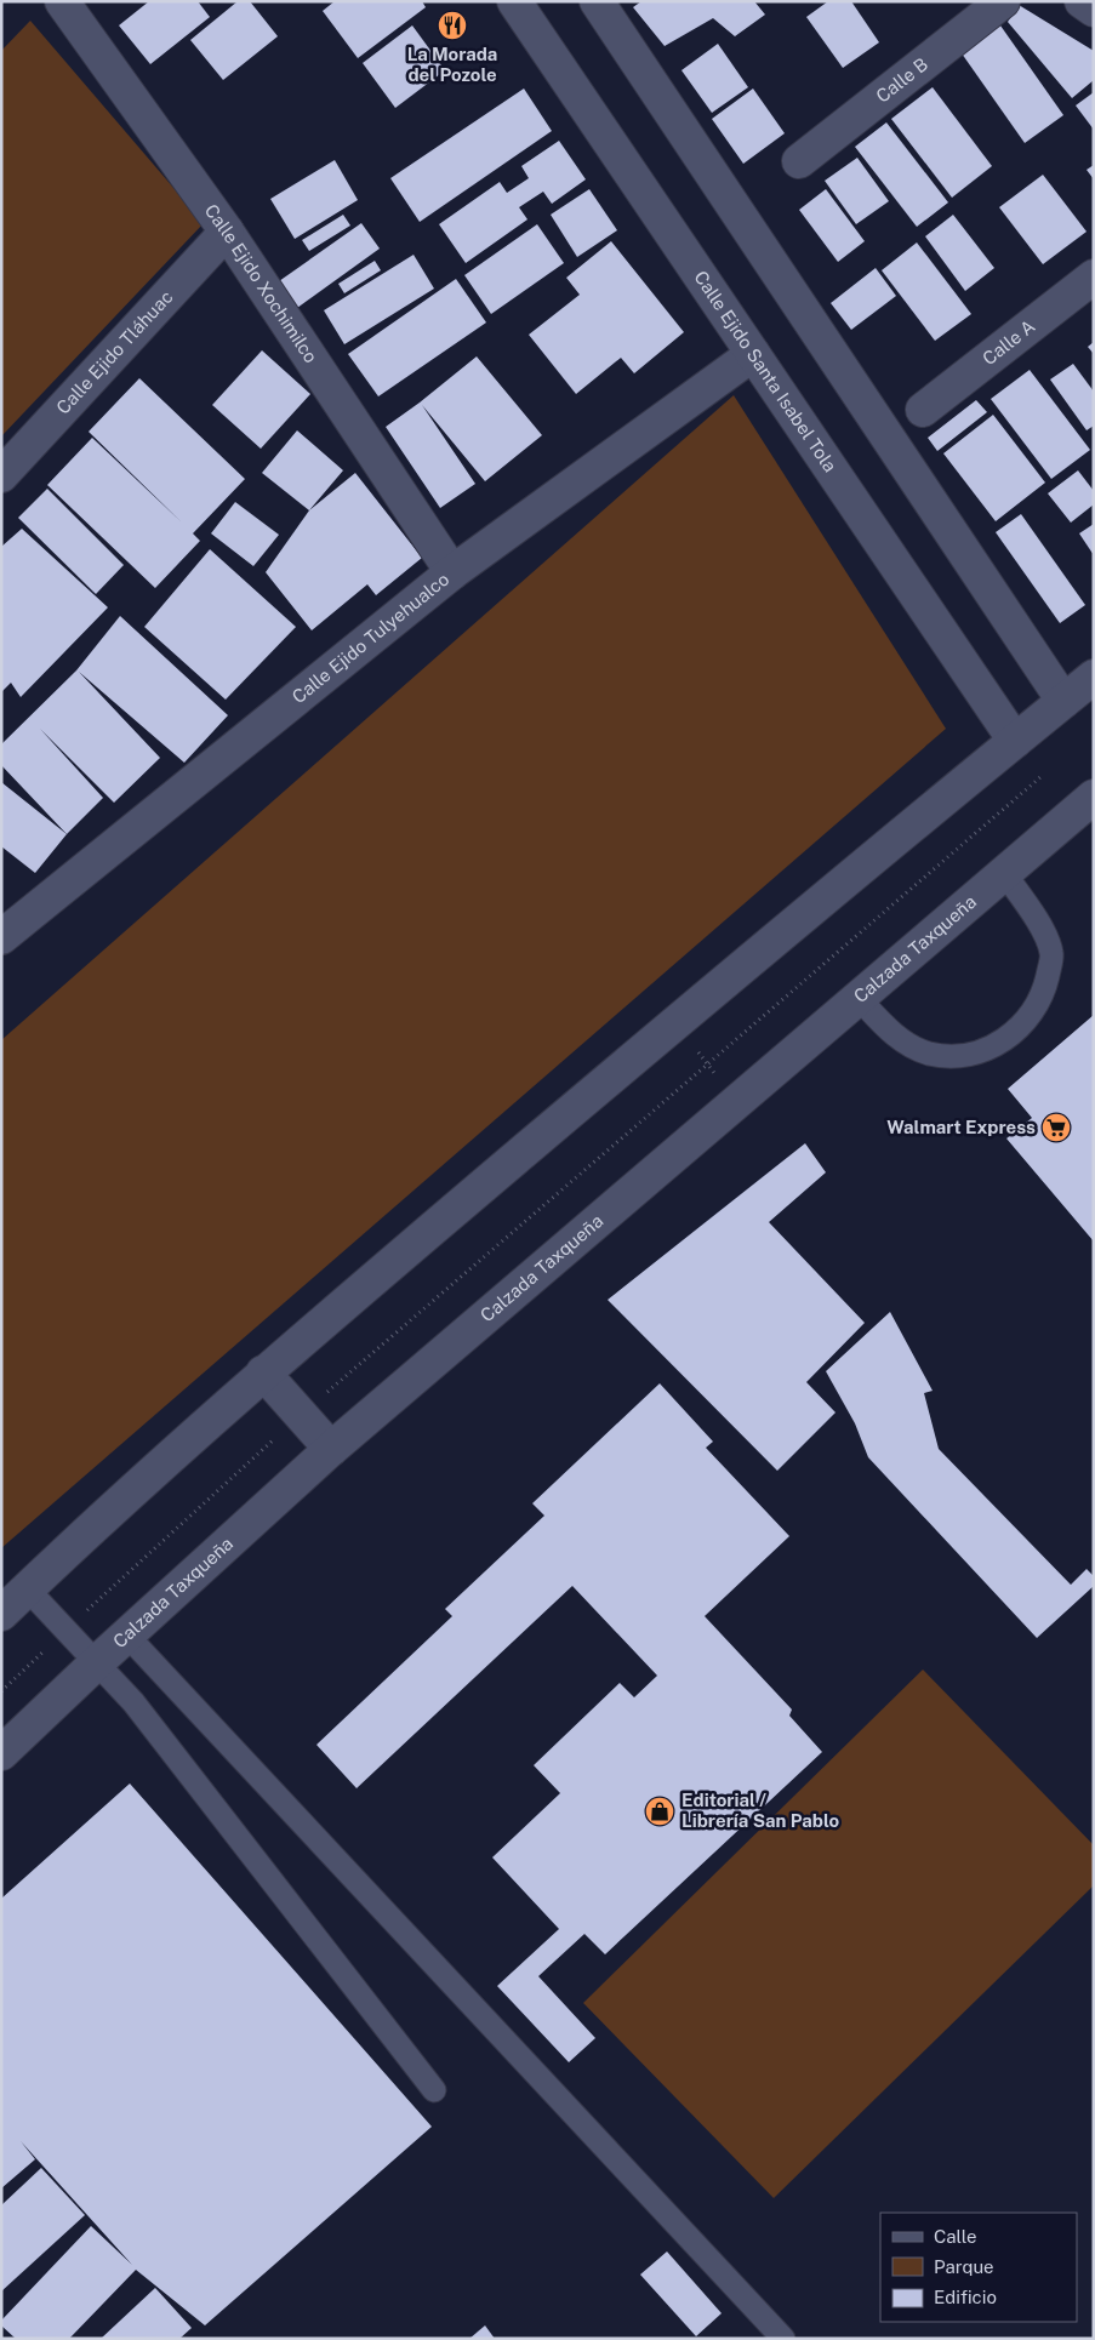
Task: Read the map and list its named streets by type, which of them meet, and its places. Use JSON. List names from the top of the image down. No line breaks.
{"streets":{"street":["Calle B","Calle Ejido Xochimilco","Calle A","Calle Ejido Tláhuac","Calle Ejido Santa Isabel Tola","Calle Ejido Tulyehualco","Calzada Taxqueña"]},"crossings":[["Calle Ejido Xochimilco","Calle Ejido Tláhuac"],["Calle Ejido Xochimilco","Calle Ejido Tulyehualco"],["Calle Ejido Santa Isabel Tola","Calle Ejido Tulyehualco"]],"places":{"restaurant":["La Morada del Pozole"],"supermarket":["Walmart Express"],"shop":["Editorial / Librería San Pablo"]},"legend":["Calle","Parque","Edificio"]}
